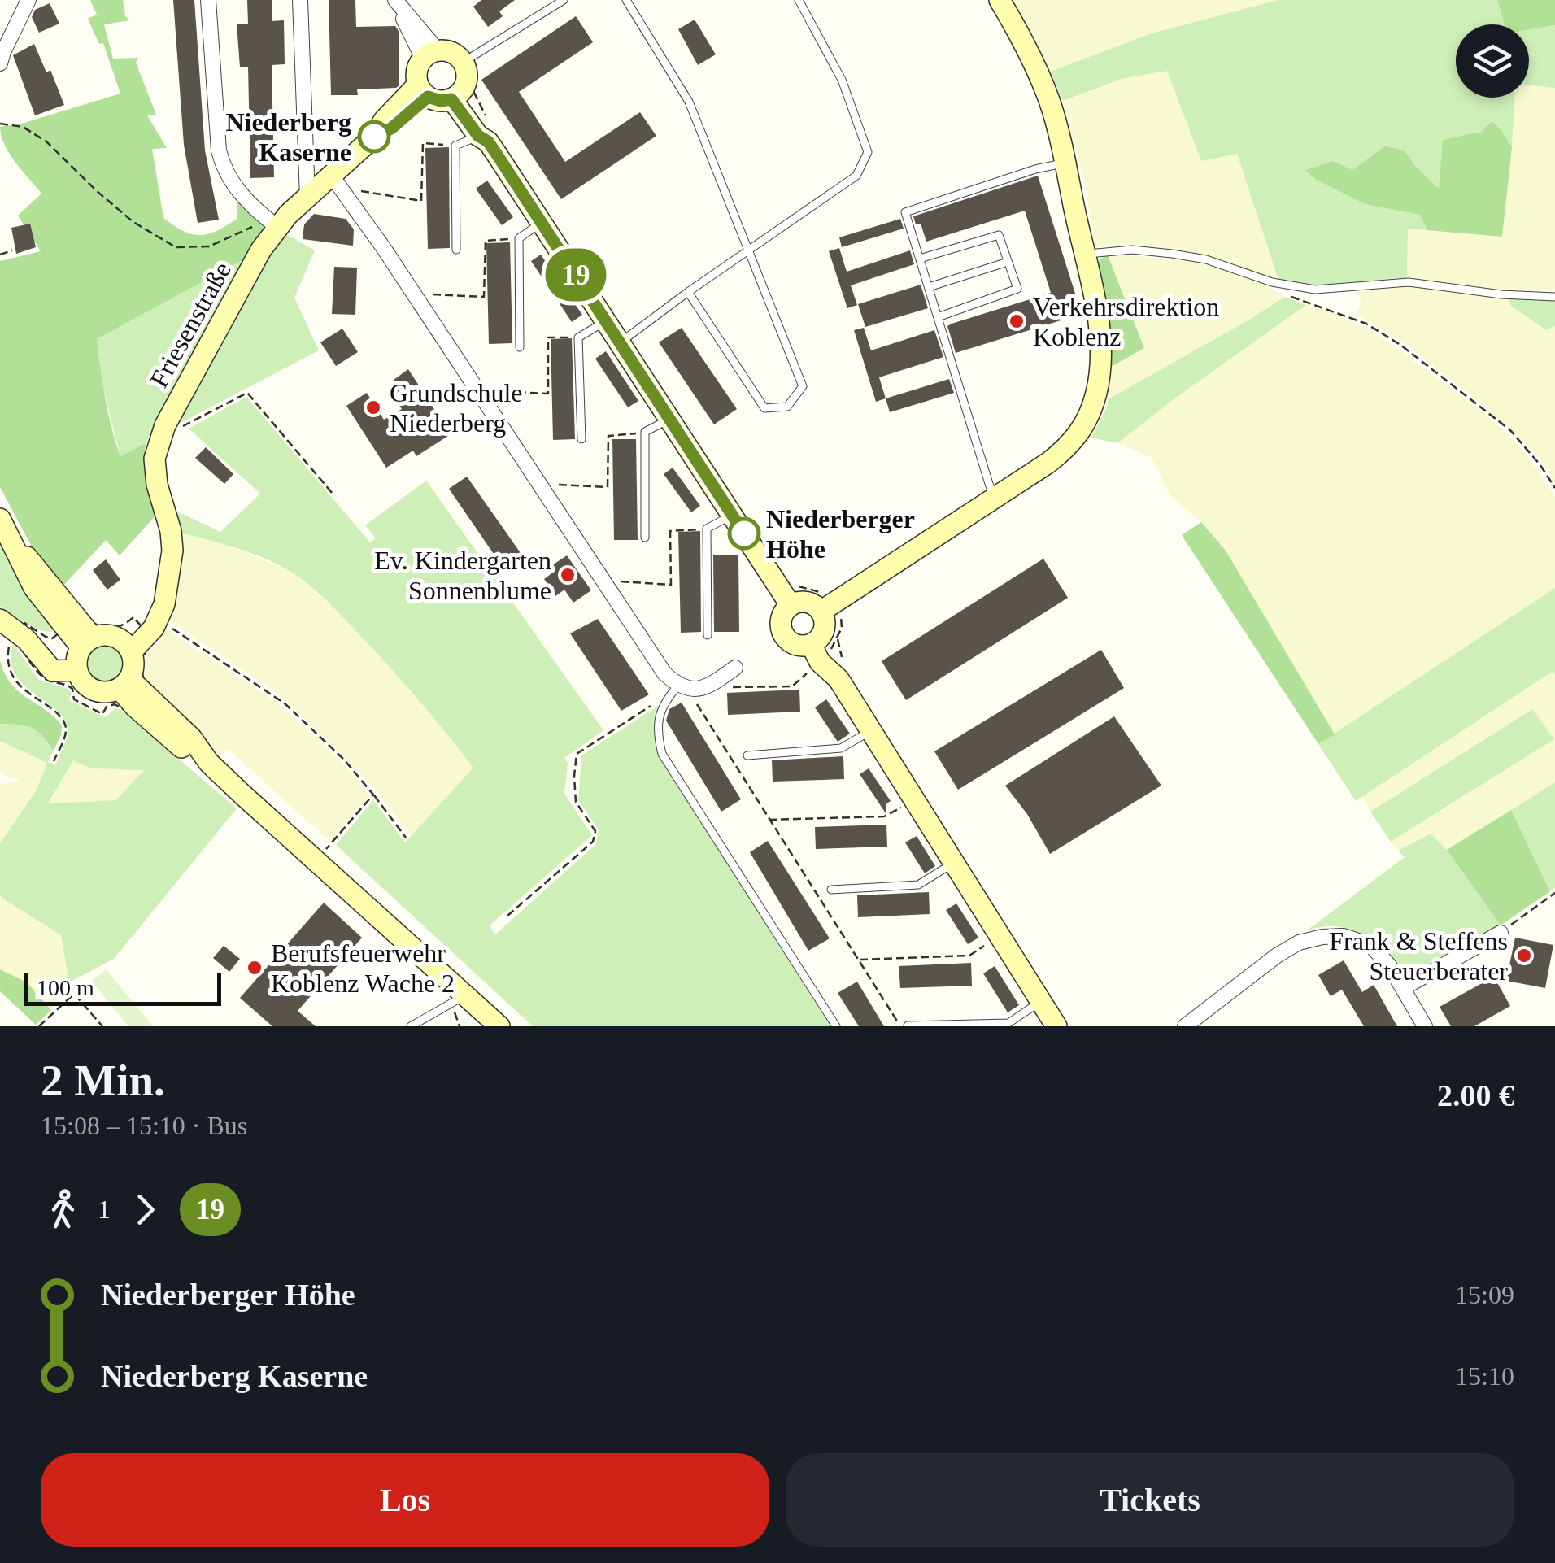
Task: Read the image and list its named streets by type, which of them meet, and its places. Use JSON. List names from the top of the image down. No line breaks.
{"streets":{"street":["Friesenstraße"]},"places":["Niederberg Kaserne","Verkehrsdirektion Koblenz","Grundschule Niederberg","Niederberger Höhe","Ev. Kindergarten Sonnenblume","Frank & Steffens Steuerberater","Berufsfeuerwehr Koblenz Wache 2"],"lines":["bus line 19"],"scale_bar":"100 m","page":{"on_map":"19","scale":"100 m","heading":["2 Min.","15:08 – 15:10 · Bus","2.00 €"],"legs":["1","19"],"list":[{"name":"Niederberger Höhe","value":"15:09"},{"name":"Niederberg Kaserne","value":"15:10"}],"buttons":["Los","Tickets"]}}
